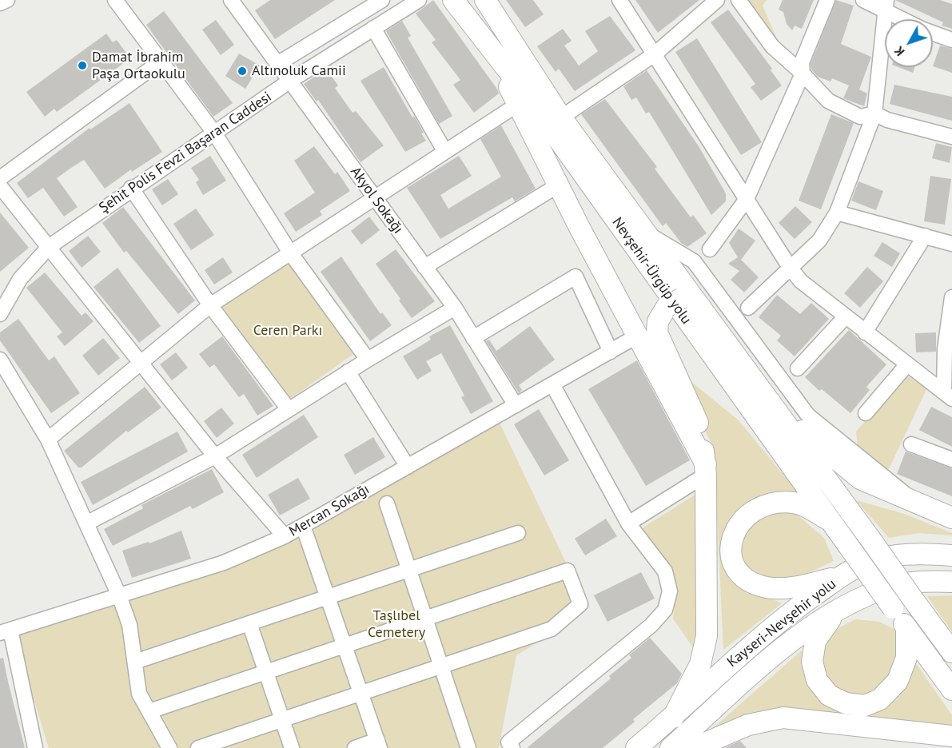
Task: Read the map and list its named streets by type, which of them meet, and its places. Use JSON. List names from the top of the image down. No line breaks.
{"streets":{"highway":["Nevşehir-Ürgüp yolu","Kayseri-Nevşehir yolu"],"street":["Şehit Polis Fevzi Başaran Caddesi","Akyol Sokağı","Mercan Sokağı"]},"crossings":[["Şehit Polis Fevzi Başaran Caddesi","Akyol Sokağı"],["Akyol Sokağı","Mercan Sokağı"]],"parks":["Ceren Parkı","Taşlıbel Cemetery"],"places":["Damat İbrahim Paşa Ortaokulu","Altınoluk Camii"],"north":"bottom left"}
